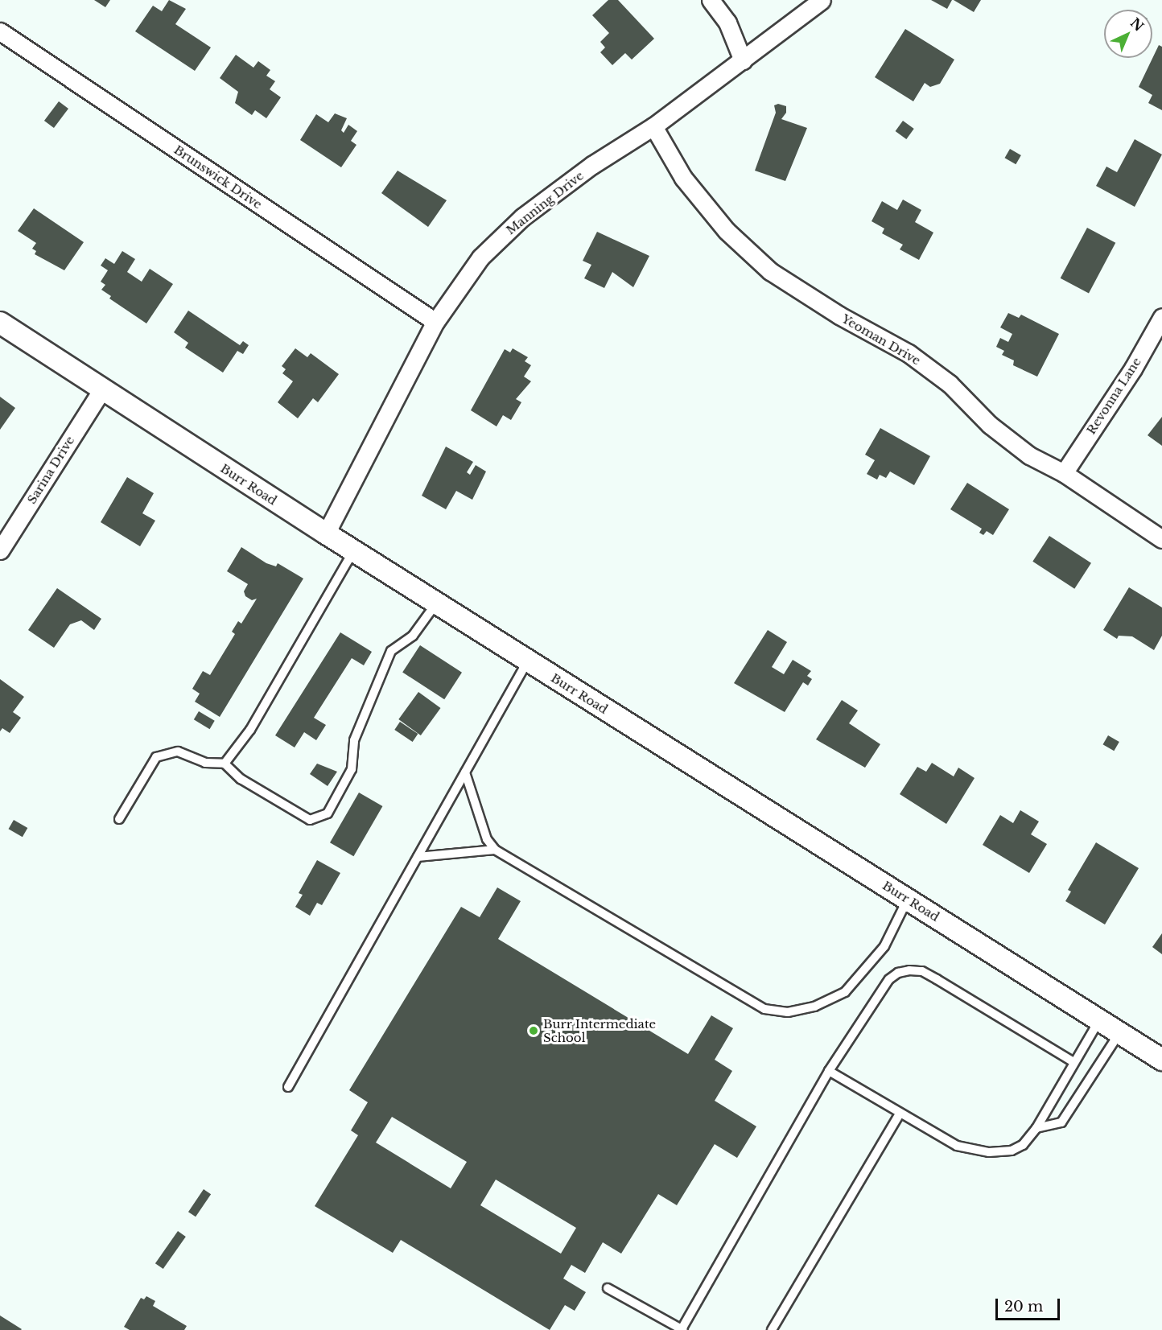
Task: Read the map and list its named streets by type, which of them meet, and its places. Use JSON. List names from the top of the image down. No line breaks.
{"streets":{"street":["Brunswick Drive","Manning Drive","Yeoman Drive","Revonna Lane","Sarina Drive","Burr Road"]},"crossings":[["Brunswick Drive","Manning Drive"],["Manning Drive","Yeoman Drive"],["Manning Drive","Burr Road"],["Yeoman Drive","Revonna Lane"],["Sarina Drive","Burr Road"]],"places":["Burr Intermediate School"],"scale_bar":"20 m","north":"top right"}
